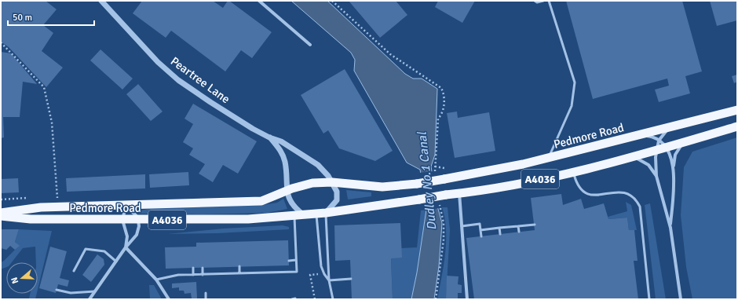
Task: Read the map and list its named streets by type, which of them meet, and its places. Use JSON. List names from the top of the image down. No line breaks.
{"streets":{"highway":["Pedmore Road","A4036"],"street":["Peartree Lane"]},"crossings":[["Peartree Lane","Pedmore Road"],["Peartree Lane","A4036"],["Pedmore Road","A4036"]],"water":["Dudley No.1 Canal"],"scale_bar":"50 m","north":"left"}
